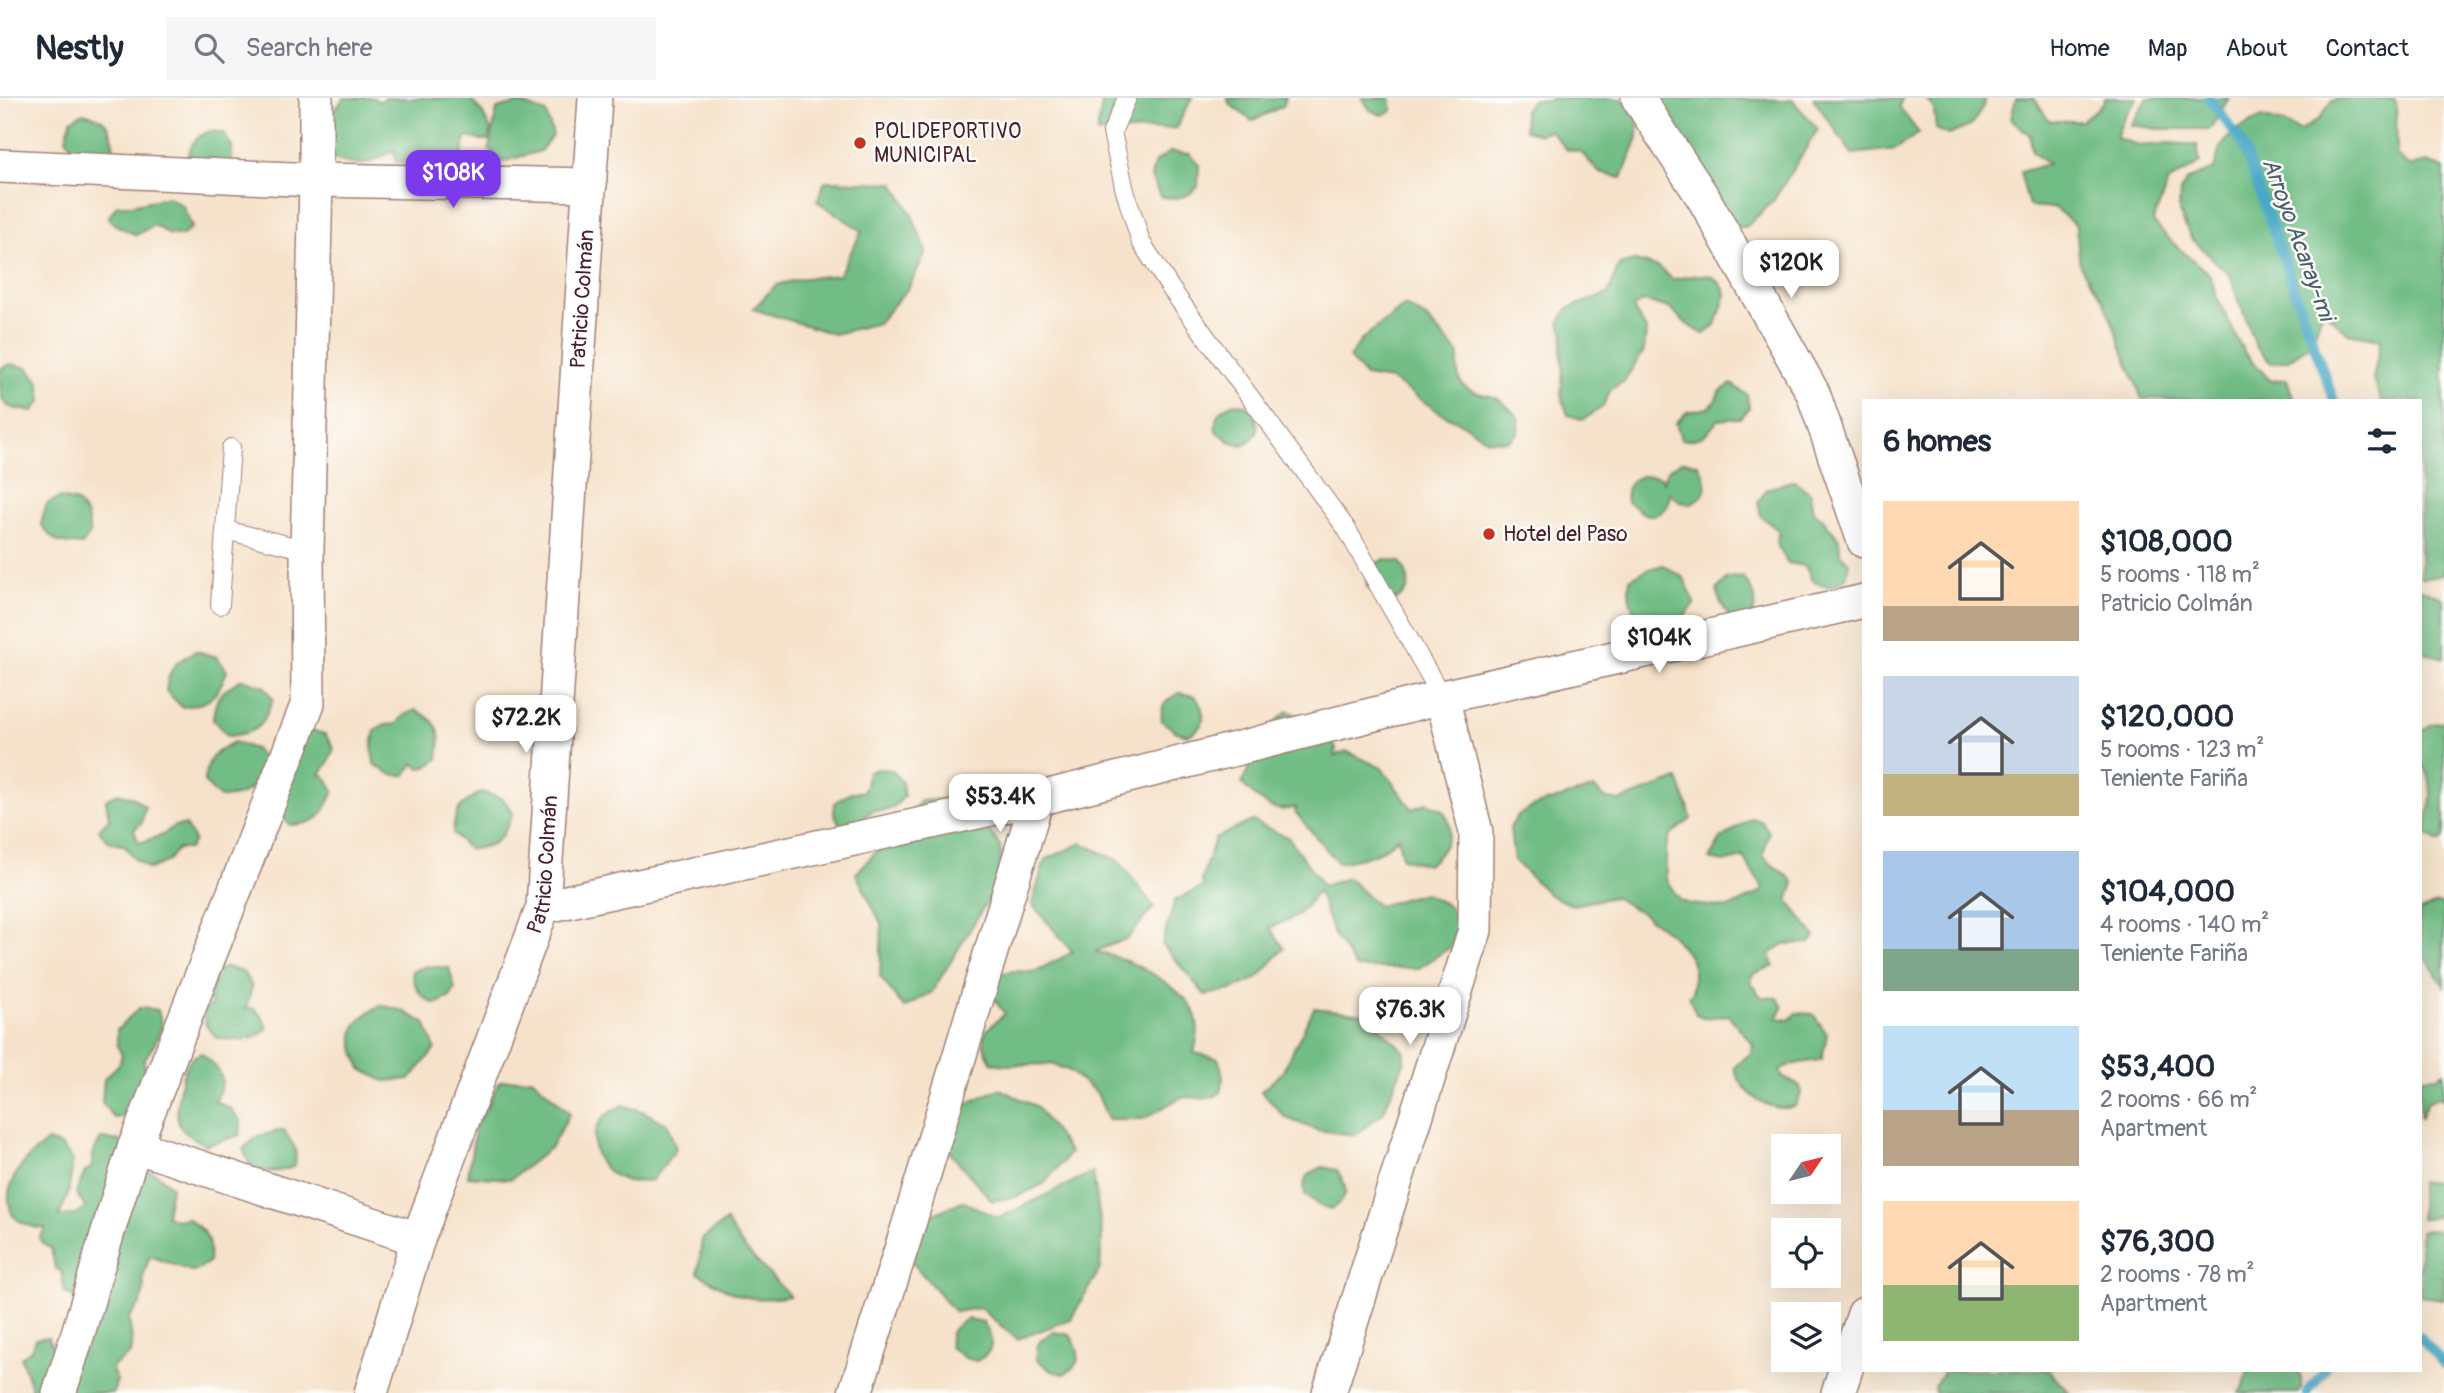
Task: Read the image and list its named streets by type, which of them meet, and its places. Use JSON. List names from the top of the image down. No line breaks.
{"streets":{"street":["Patricio Colmán"]},"water":["Arroyo Acaray-mi"],"places":["POLIDEPORTIVO MUNICIPAL","Hotel del Paso"],"north":"top right","page":{"header":"Nestly","search":"Search here","nav":["Home","Map","About","Contact"],"price":["$108K","$120K","$104K","$72.2K","$53.4K","$76.3K"],"heading":"6 homes","list":[{"name":"$108,000","note":"5 rooms · 118 m² · Patricio Colmán"},{"name":"$120,000","note":"5 rooms · 123 m² · Teniente Fariña"},{"name":"$104,000","note":"4 rooms · 140 m² · Teniente Fariña"},{"name":"$53,400","note":"2 rooms · 66 m² · Apartment"},{"name":"$76,300","note":"2 rooms · 78 m² · Apartment"}]}}
